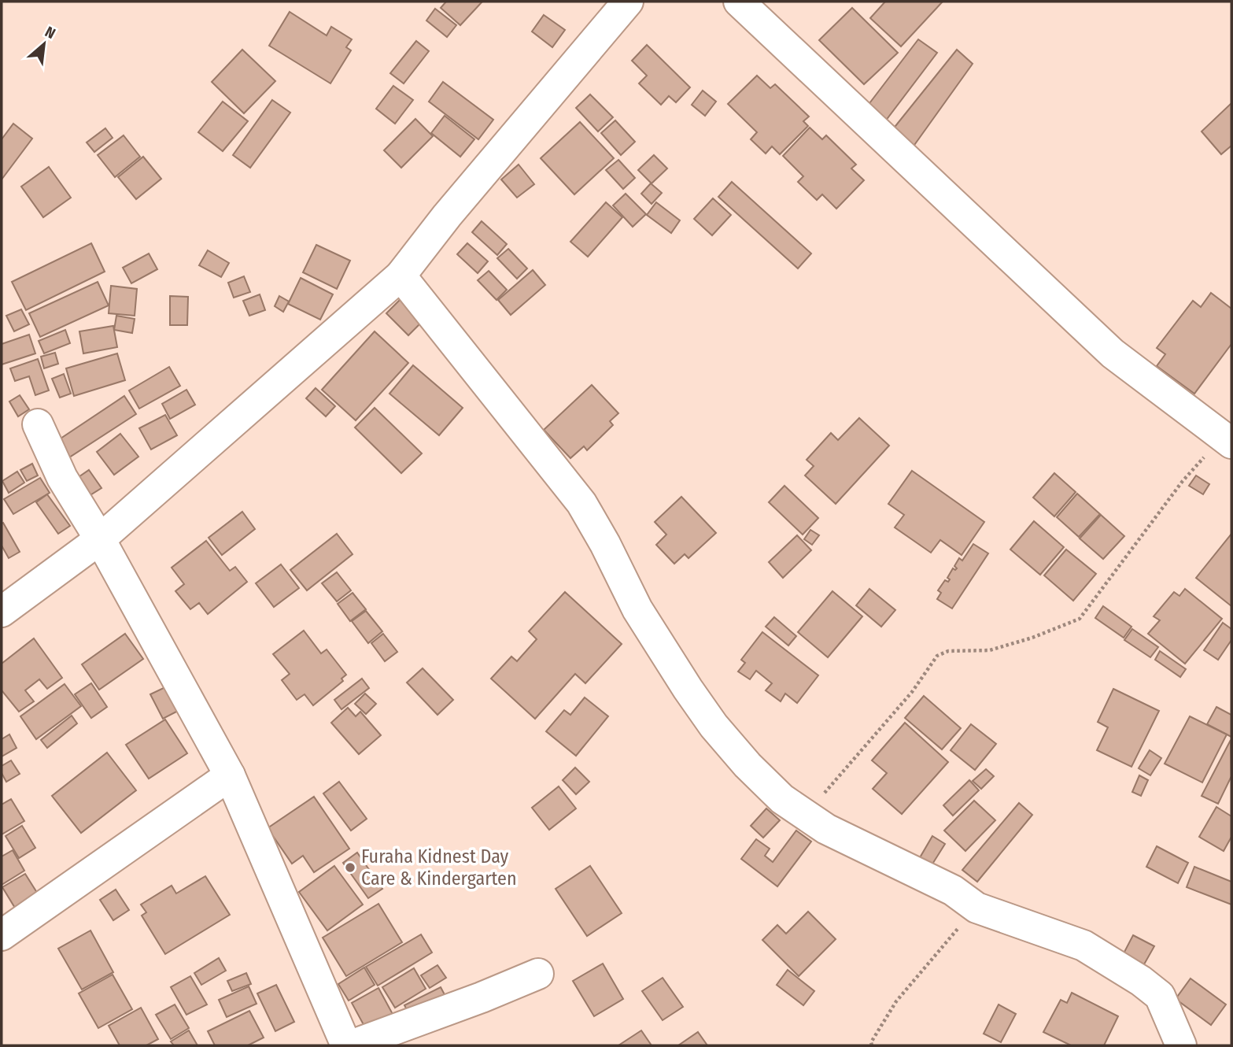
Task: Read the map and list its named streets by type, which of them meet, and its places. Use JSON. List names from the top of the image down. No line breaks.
{"places":["Furaha Kidnest Day Care & Kindergarten"],"north":"top right"}
